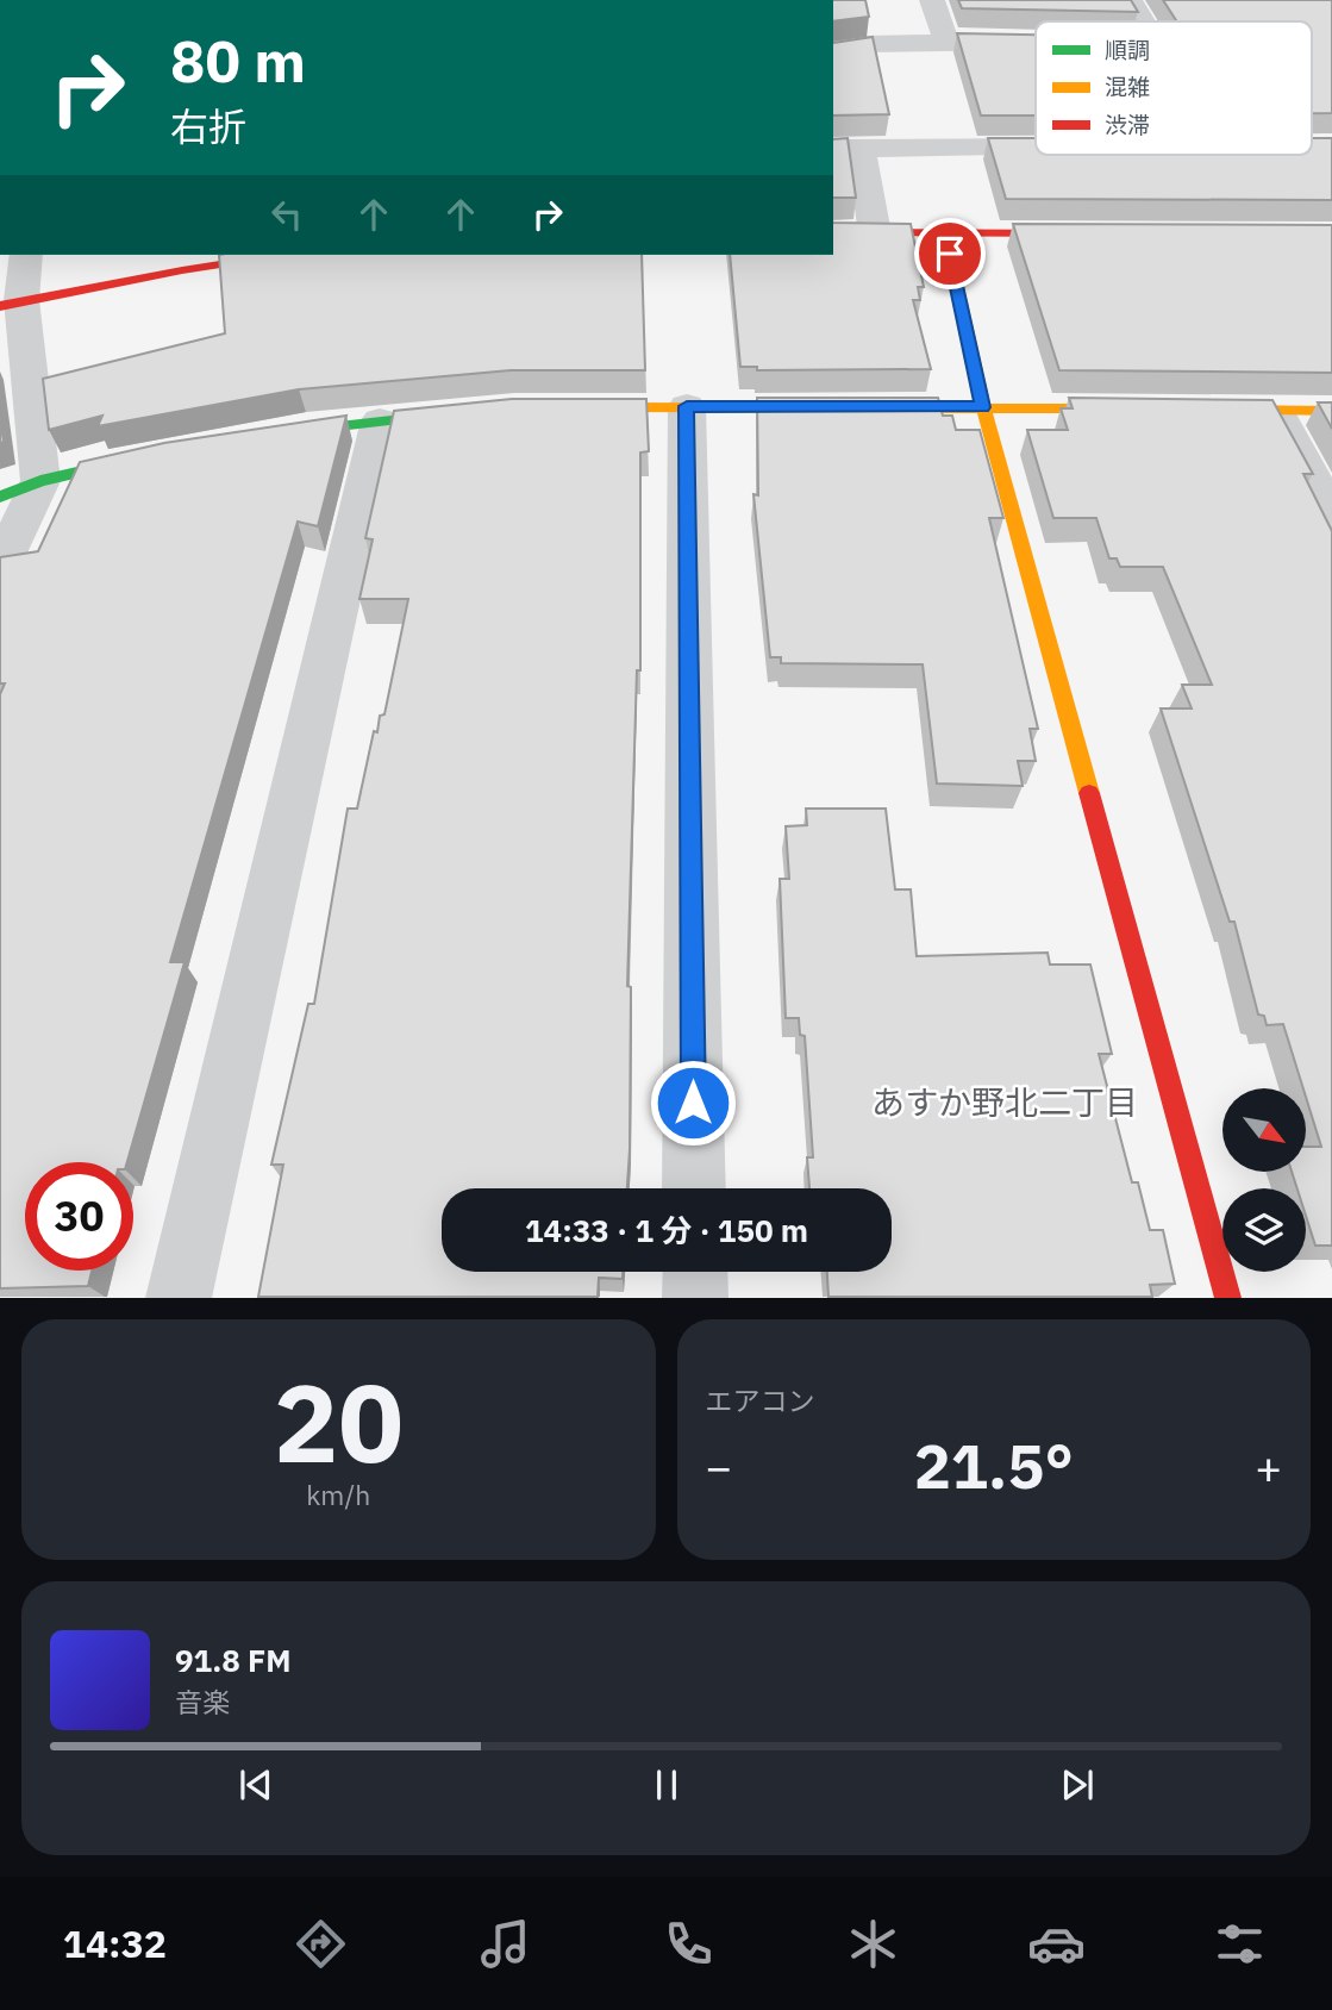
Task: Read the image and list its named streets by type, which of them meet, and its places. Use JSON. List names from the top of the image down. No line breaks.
{"districts":["あすか野北二丁目"],"legend":["順調","混雑","渋滞"],"north":"bottom right","page":{"turn":["80 m","右折"],"limit":"30","trip":"14:33 · 1 分 · 150 m","tile":[["20","km/h"],"エアコン"],"heat":["−","21.5°","+"],"song":["91.8 FM","音楽"],"tabs":"14:32"}}
